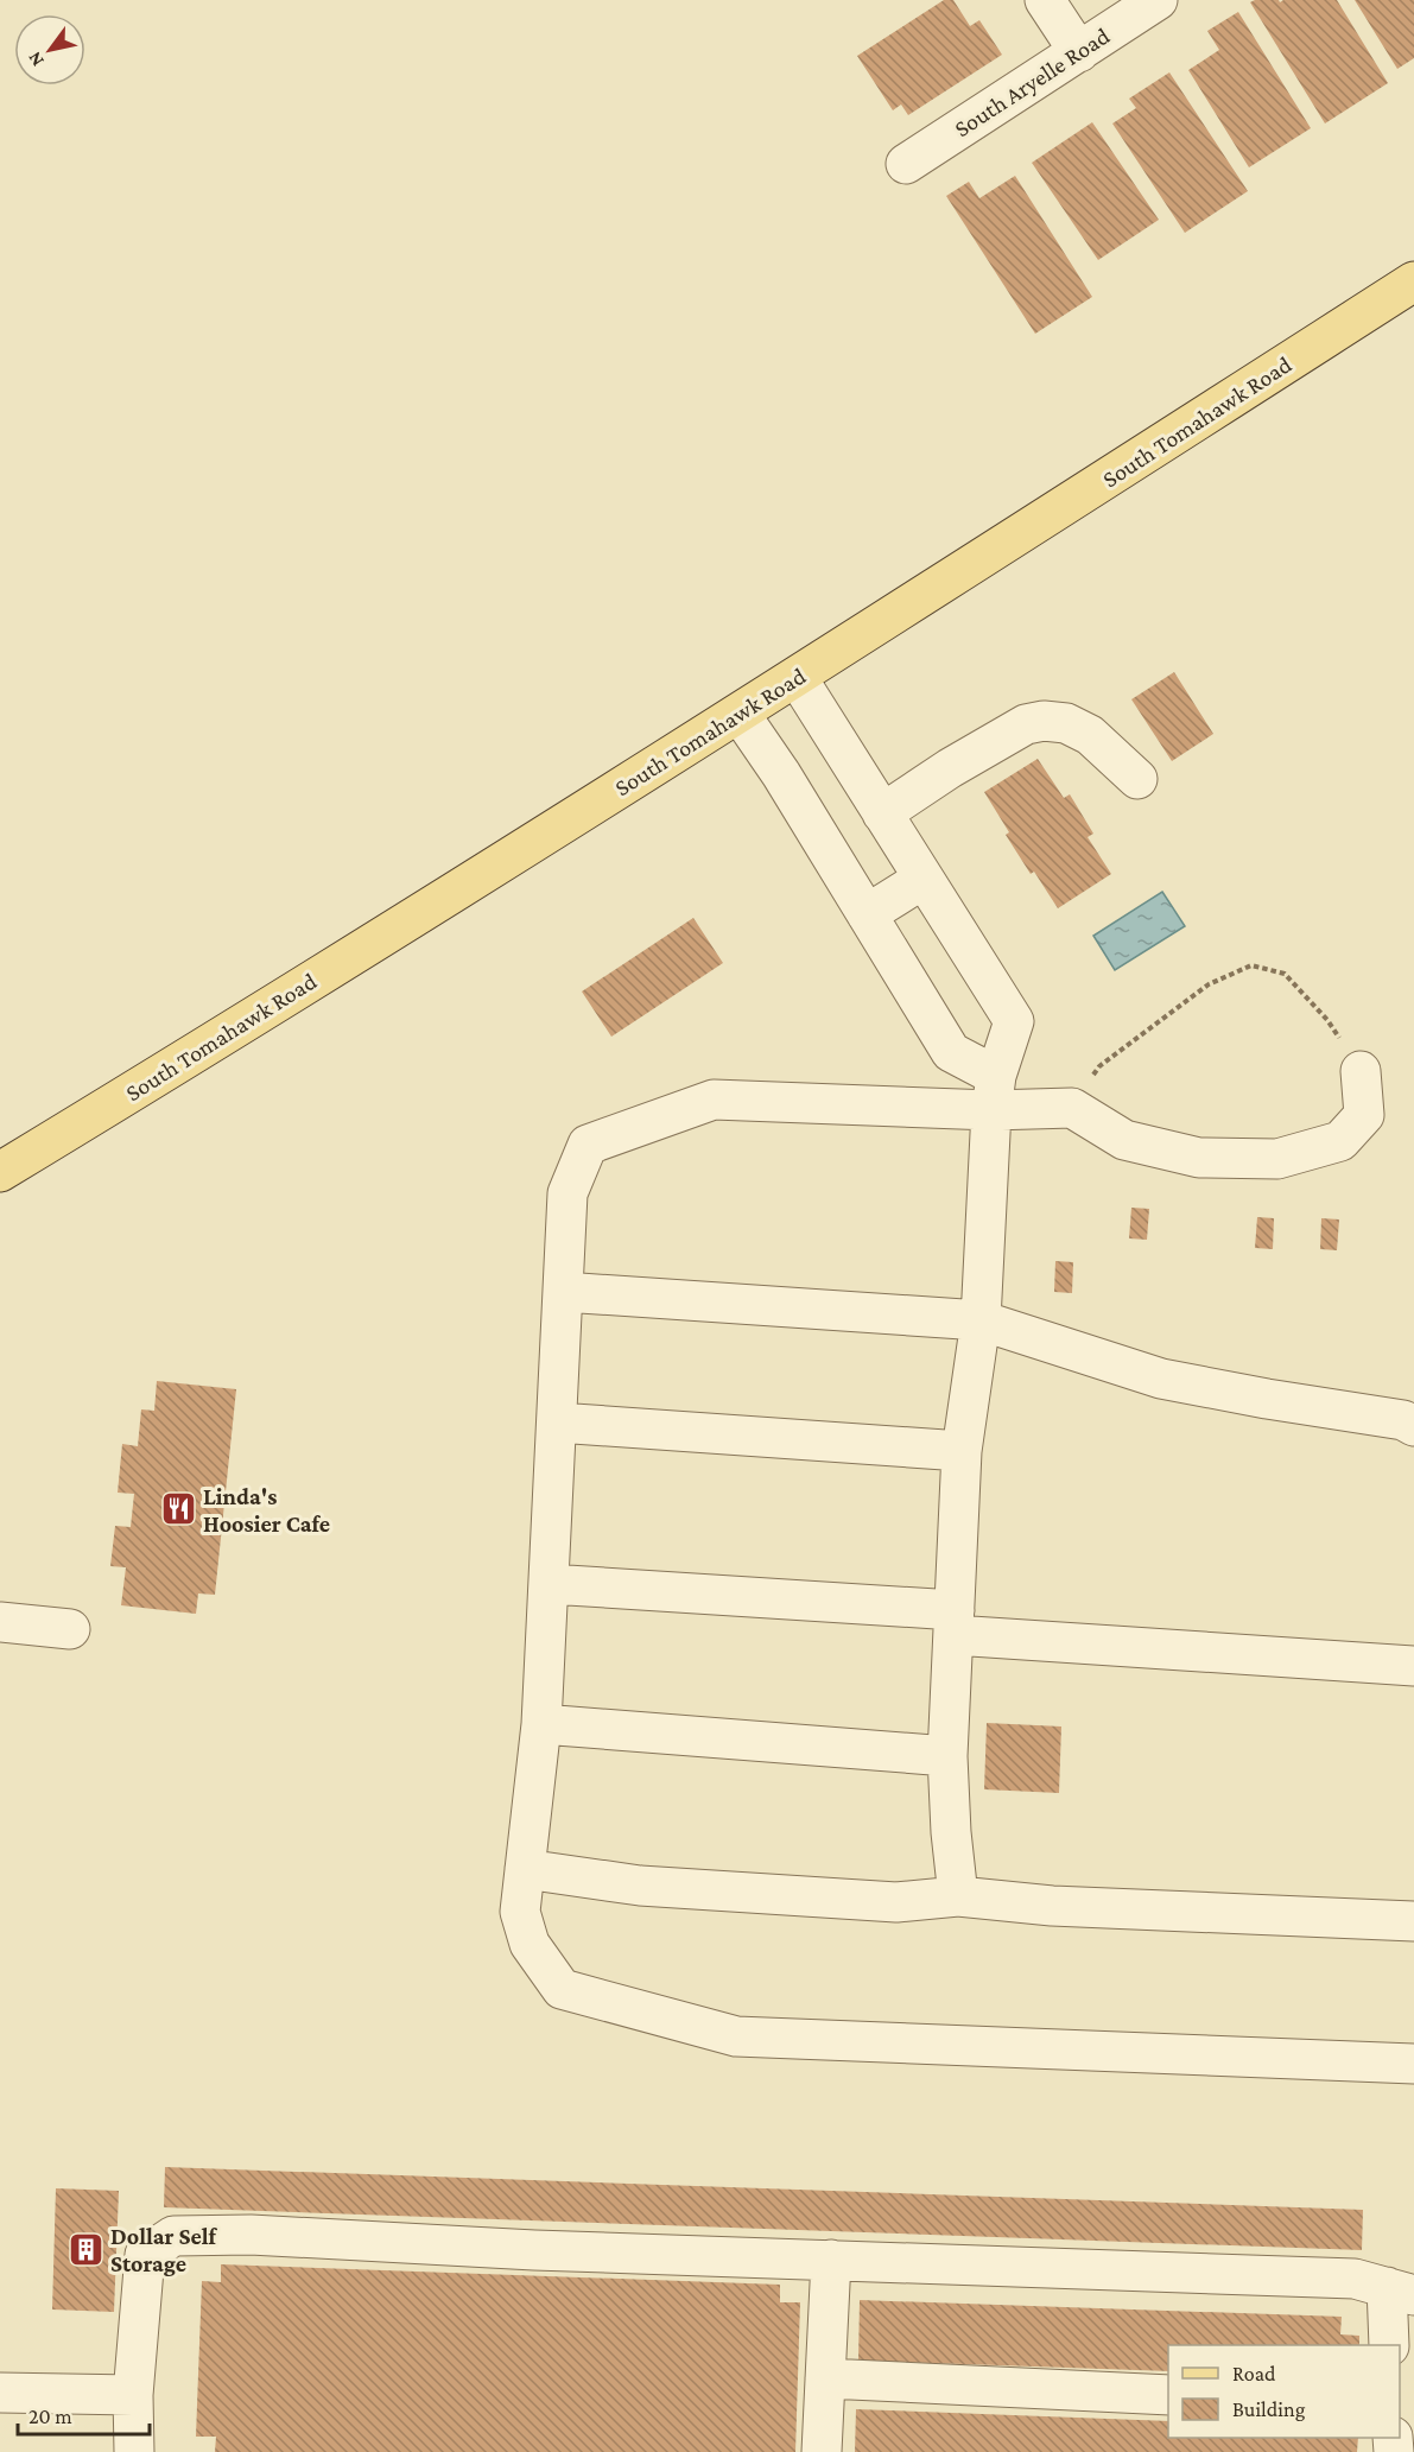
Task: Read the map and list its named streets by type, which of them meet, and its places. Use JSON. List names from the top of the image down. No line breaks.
{"streets":{"main road":["South Tomahawk Road"],"street":["South Aryelle Road"]},"places":{"restaurant":["Linda's Hoosier Cafe"],"building":["Dollar Self Storage"]},"legend":["Road","Building"],"scale_bar":"20 m","north":"bottom left"}
